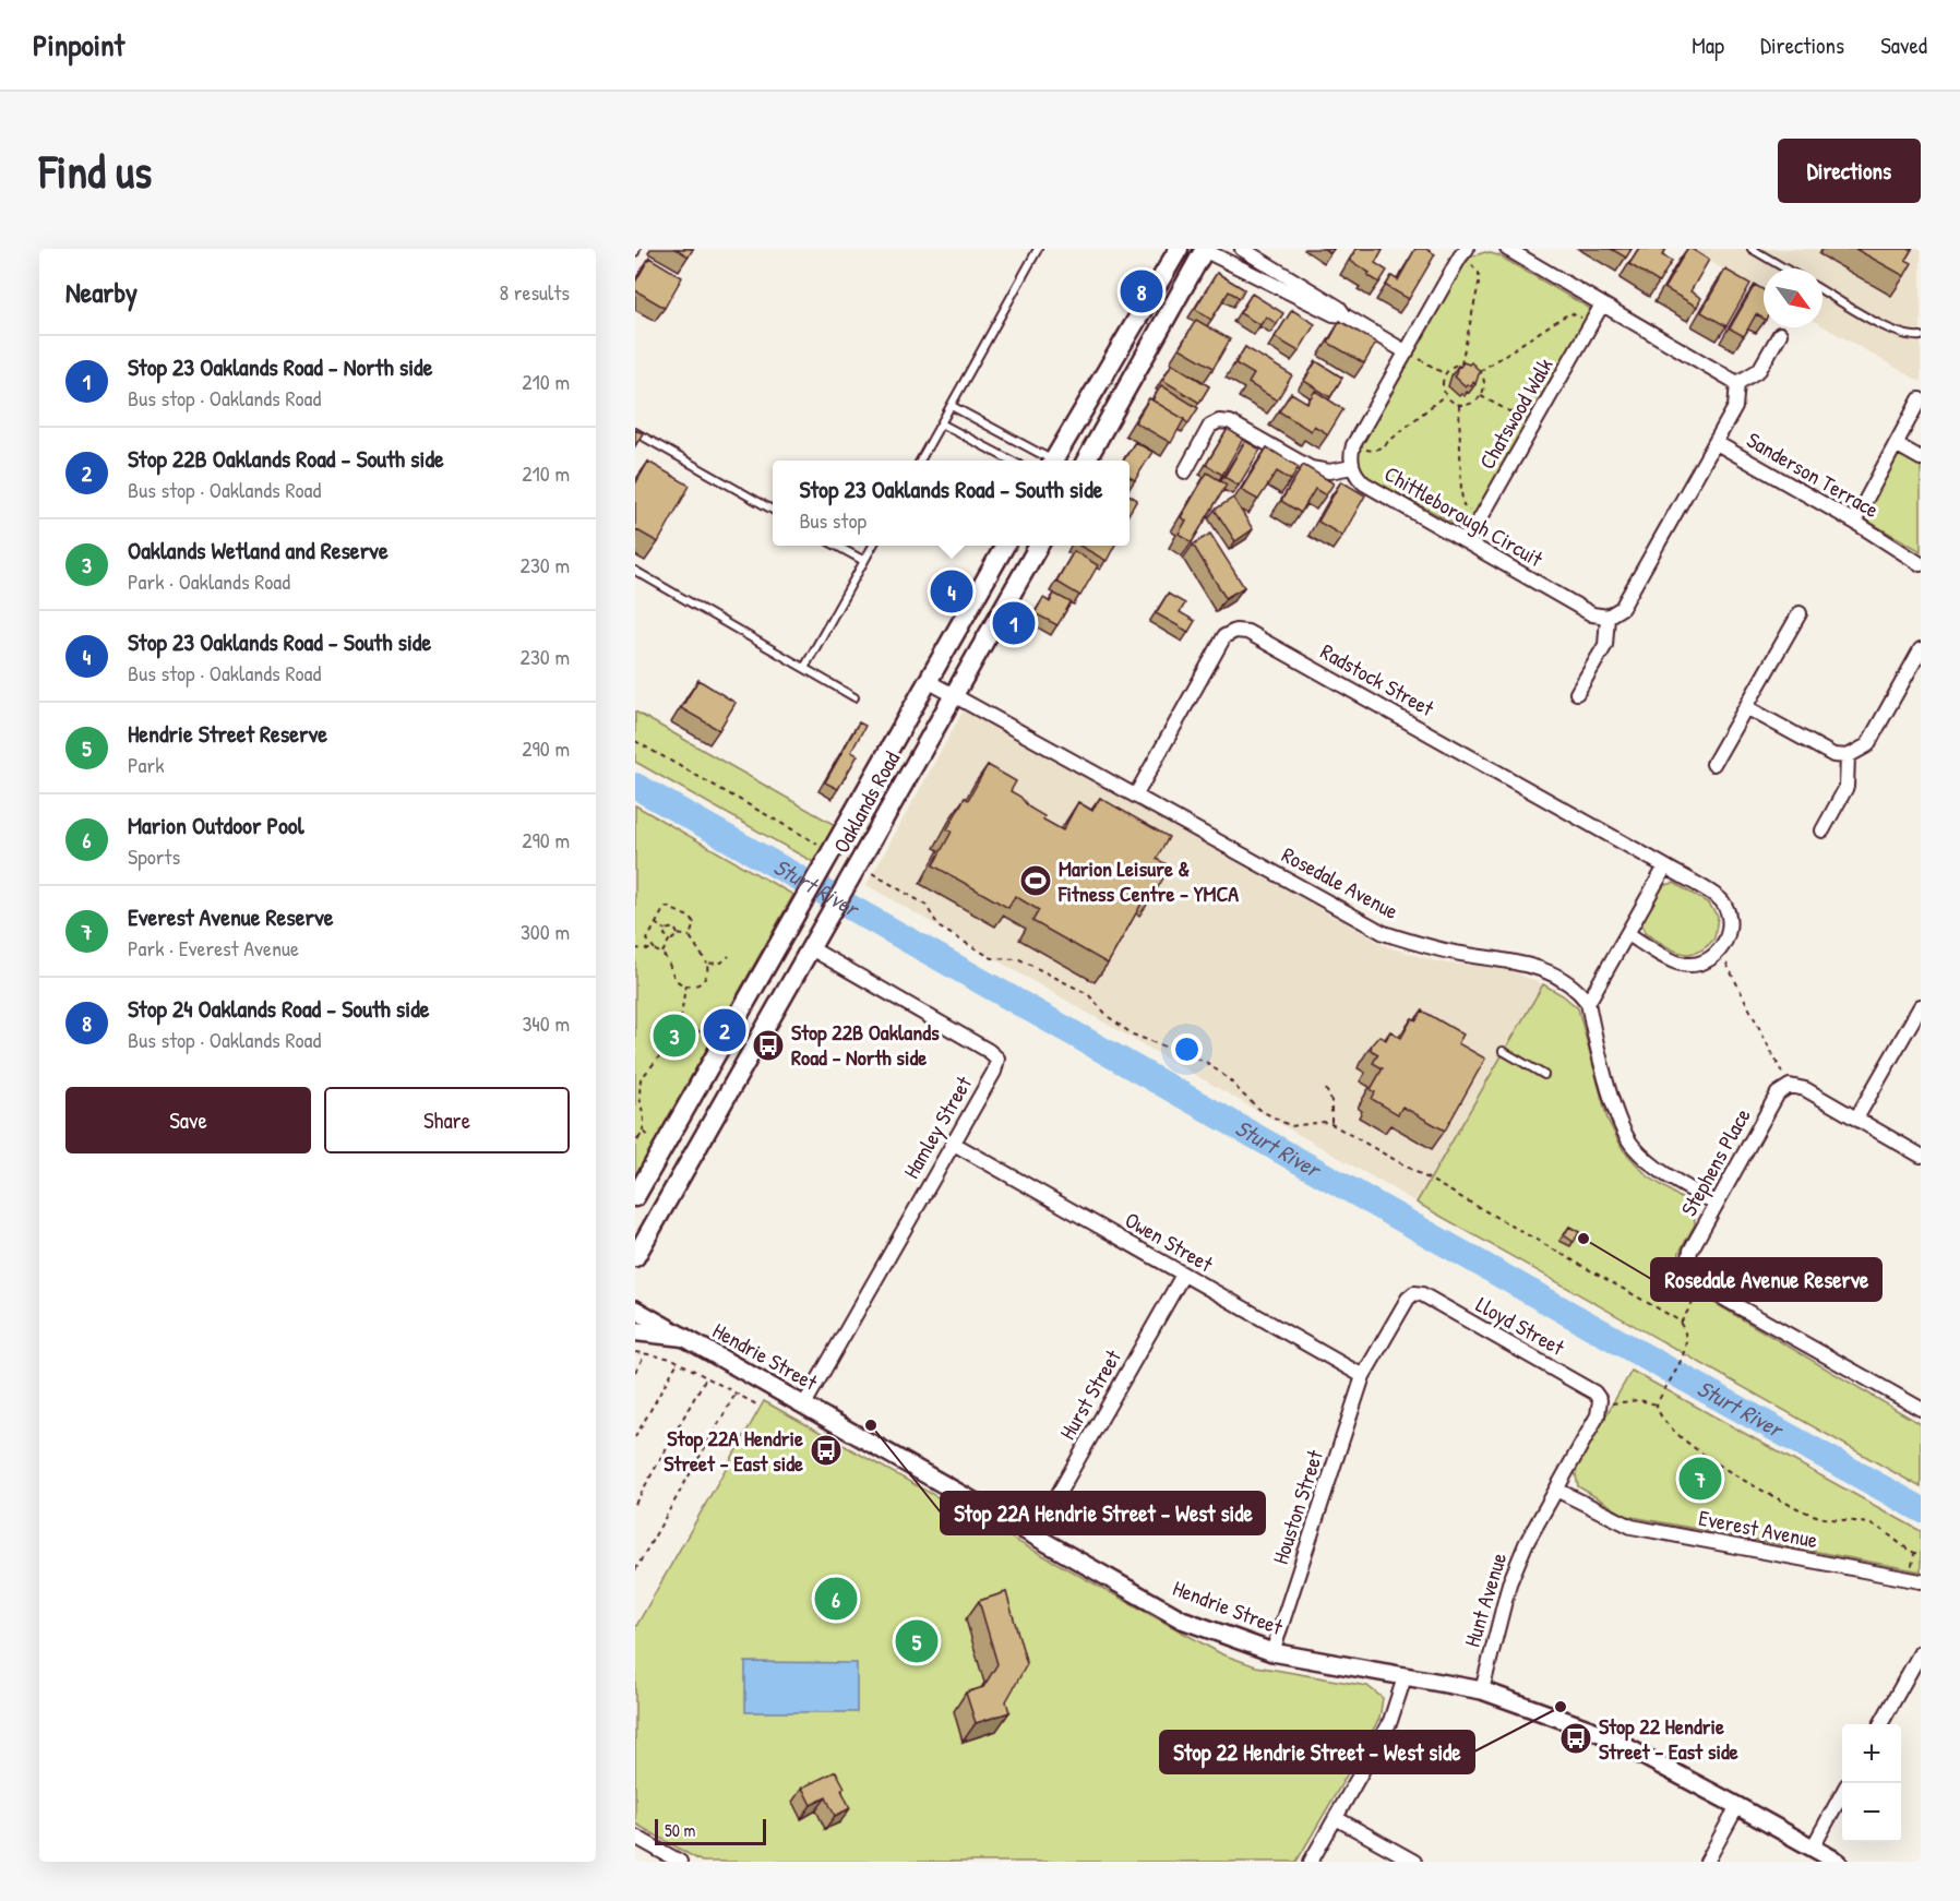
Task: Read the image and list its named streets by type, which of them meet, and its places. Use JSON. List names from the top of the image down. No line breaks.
{"streets":{"main road":["Oaklands Road"],"street":["Chatswood Walk","Sanderson Terrace","Chittleborough Circuit","Radstock Street","Rosedale Avenue","Hamley Street","Stephens Place","Owen Street","Lloyd Street","Hendrie Street","Hurst Street","Houston Street","Everest Avenue","Hunt Avenue"]},"crossings":[["Chatswood Walk","Chittleborough Circuit"],["Radstock Street","Rosedale Avenue"],["Oaklands Road","Rosedale Avenue"],["Oaklands Road","Hamley Street"],["Hamley Street","Owen Street"],["Hamley Street","Hendrie Street"],["Owen Street","Lloyd Street"],["Owen Street","Hurst Street"],["Owen Street","Houston Street"],["Lloyd Street","Houston Street"],["Hendrie Street","Hurst Street"],["Hendrie Street","Houston Street"],["Hendrie Street","Hunt Avenue"],["Everest Avenue","Hunt Avenue"]],"water":["Sturt River"],"places":{"sports":["Marion Leisure & Fitness Centre - YMCA"],"bus stop":["Stop 22B Oaklands Road - North side","Stop 22A Hendrie Street - East side","Stop 22 Hendrie Street - East side"],"other":["Rosedale Avenue Reserve","Stop 22A Hendrie Street - West side","Stop 22 Hendrie Street - West side"]},"scale_bar":"50 m","north":"bottom right","page":{"header":"Pinpoint","nav":["Map","Directions","Saved"],"buttons":["Directions",["Save","Share"]],"title":"Find us","heading":["Nearby","8 results"],"pins":["8","4","1","2","3","7","6","5"],"list":[{"mark":"1","name":"Stop 23 Oaklands Road - North side","note":"Bus stop · Oaklands Road","value":"210 m"},{"mark":"2","name":"Stop 22B Oaklands Road - South side","note":"Bus stop · Oaklands Road","value":"210 m"},{"mark":"3","name":"Oaklands Wetland and Reserve","note":"Park · Oaklands Road","value":"230 m"},{"mark":"4","name":"Stop 23 Oaklands Road - South side","note":"Bus stop · Oaklands Road","value":"230 m"},{"mark":"5","name":"Hendrie Street Reserve","note":"Park","value":"290 m"},{"mark":"6","name":"Marion Outdoor Pool","note":"Sports","value":"290 m"},{"mark":"7","name":"Everest Avenue Reserve","note":"Park · Everest Avenue","value":"300 m"},{"mark":"8","name":"Stop 24 Oaklands Road - South side","note":"Bus stop · Oaklands Road","value":"340 m"}],"popup":["Stop 23 Oaklands Road - South side","Bus stop"],"map_buttons":["+","−"],"scale":"50 m"}}
